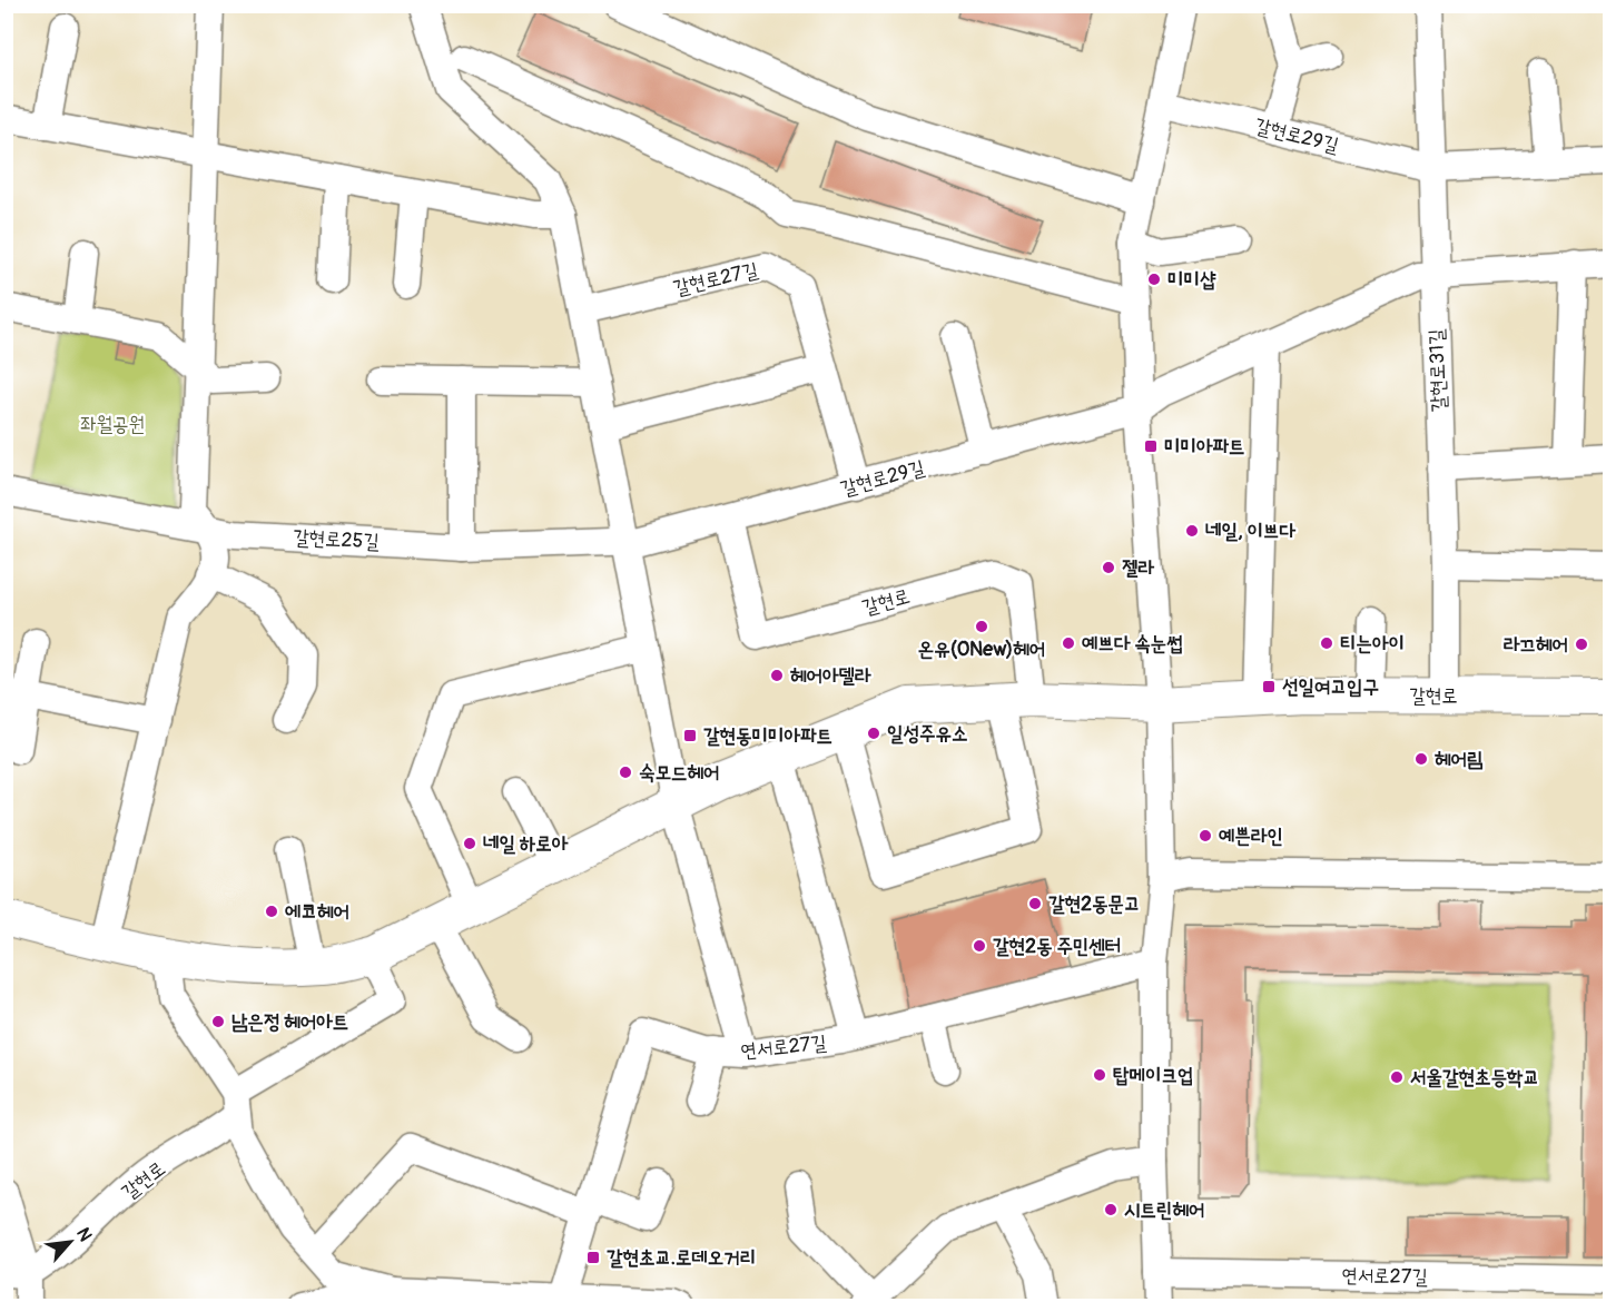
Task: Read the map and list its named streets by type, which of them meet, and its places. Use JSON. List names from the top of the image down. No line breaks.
{"streets":{"main road":["갈현로"],"street":["갈현로29길","갈현로27길","갈현로31길","갈현로25길","연서로27길"]},"crossings":[["갈현로29길","갈현로27길"],["갈현로29길","갈현로31길"],["갈현로29길","갈현로"],["갈현로31길","갈현로"]],"parks":["좌월공원"],"places":{"other":["미미샵","네일, 이쁘다","젤라","온유(ONew)헤어","예쁘다 속눈썹","티는아이","라끄헤어","헤어아델라","일성주유소","헤어림","숙모드헤어","예쁜라인","네일 하로아","갈현2동문고","에코헤어","갈현2동 주민센터","남은정 헤어아트","탑메이크업","서울갈현초등학교","시트린헤어"],"transit":["미미아파트","선일여고입구","갈현동미미아파트","갈현초교.로데오거리"]},"north":"top right"}
